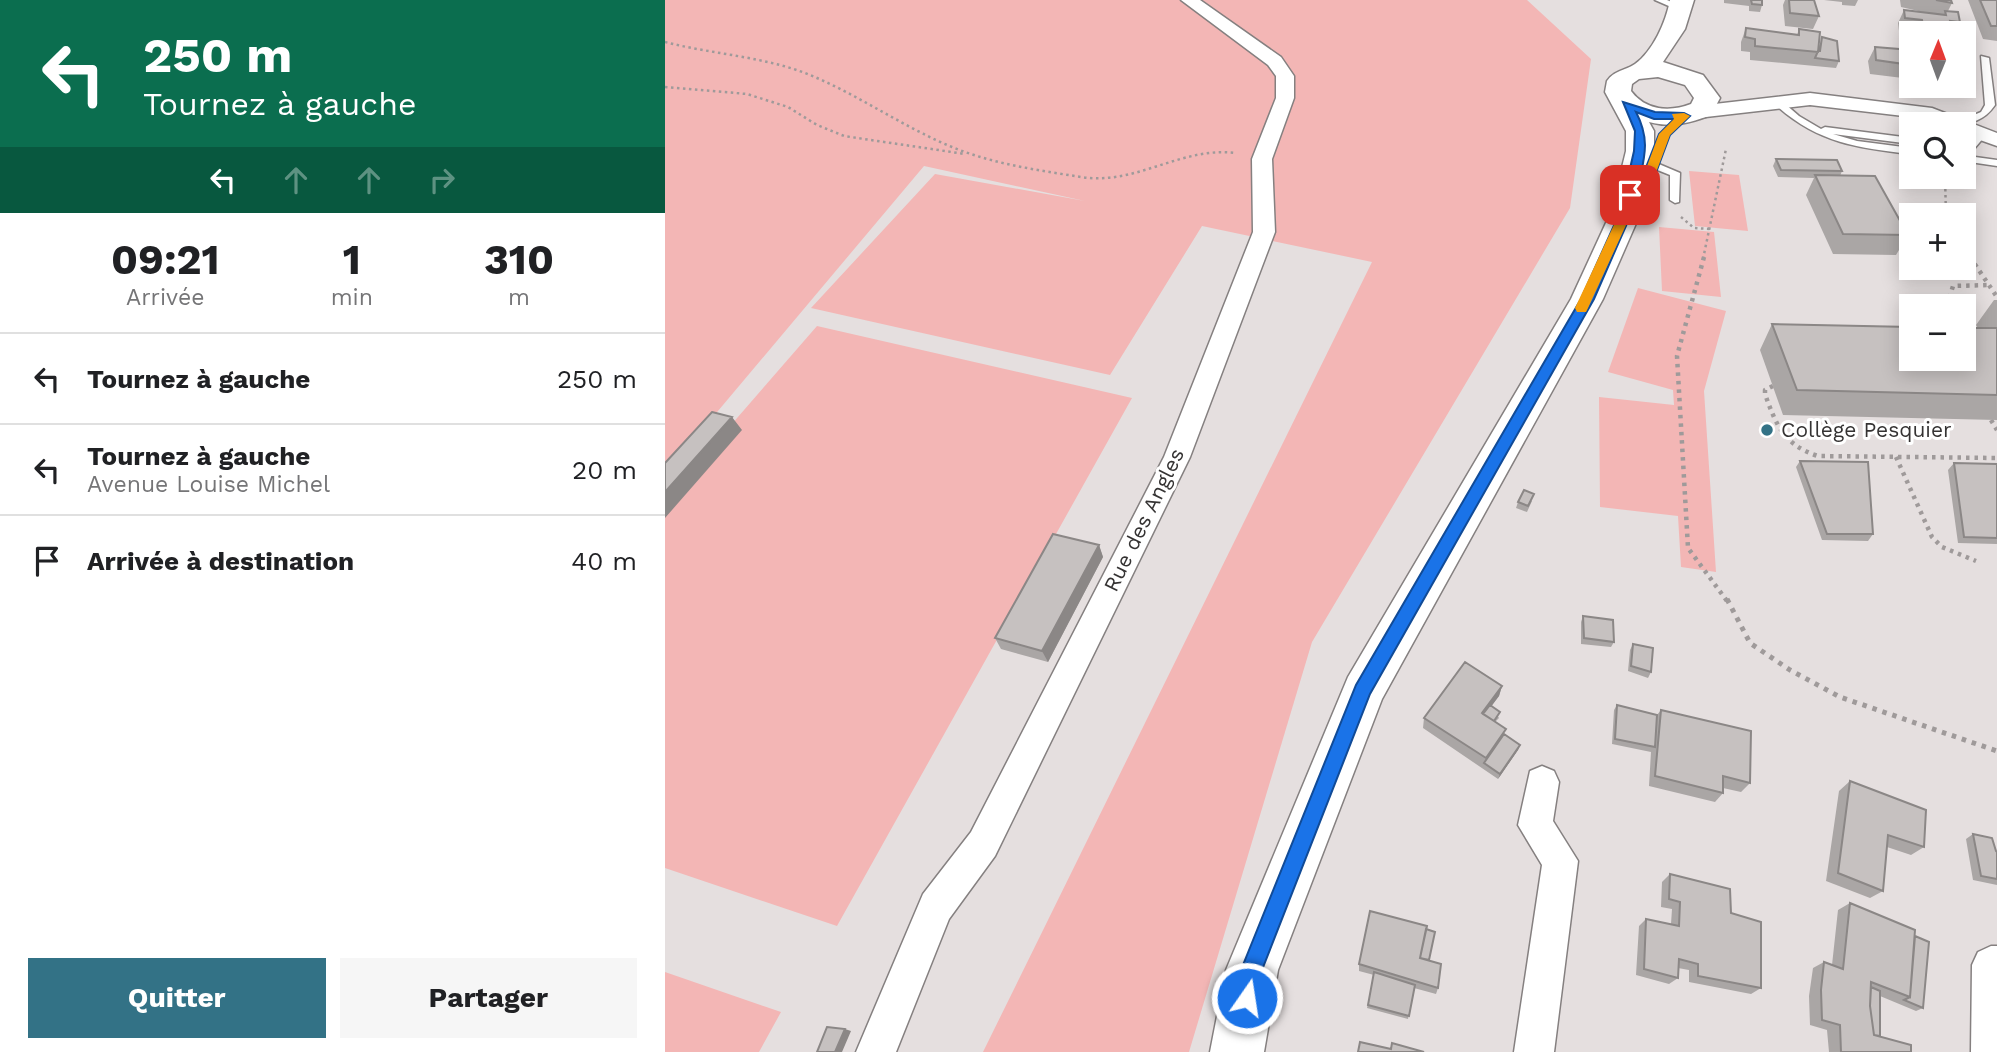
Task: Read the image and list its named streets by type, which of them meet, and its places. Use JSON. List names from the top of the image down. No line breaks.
{"streets":{"street":["Rue des Angles"]},"places":["Collège Pesquier"],"north":"top","page":{"turn":["250 m","Tournez à gauche"],"map_buttons":["+","−"],"eta":["09:21","Arrivée","1","min","310","m"],"list":[{"name":"Tournez à gauche","value":"250 m"},{"name":"Tournez à gauche","note":"Avenue Louise Michel","value":"20 m"},{"name":"Arrivée à destination","value":"40 m"}],"buttons":["Quitter","Partager"]}}
